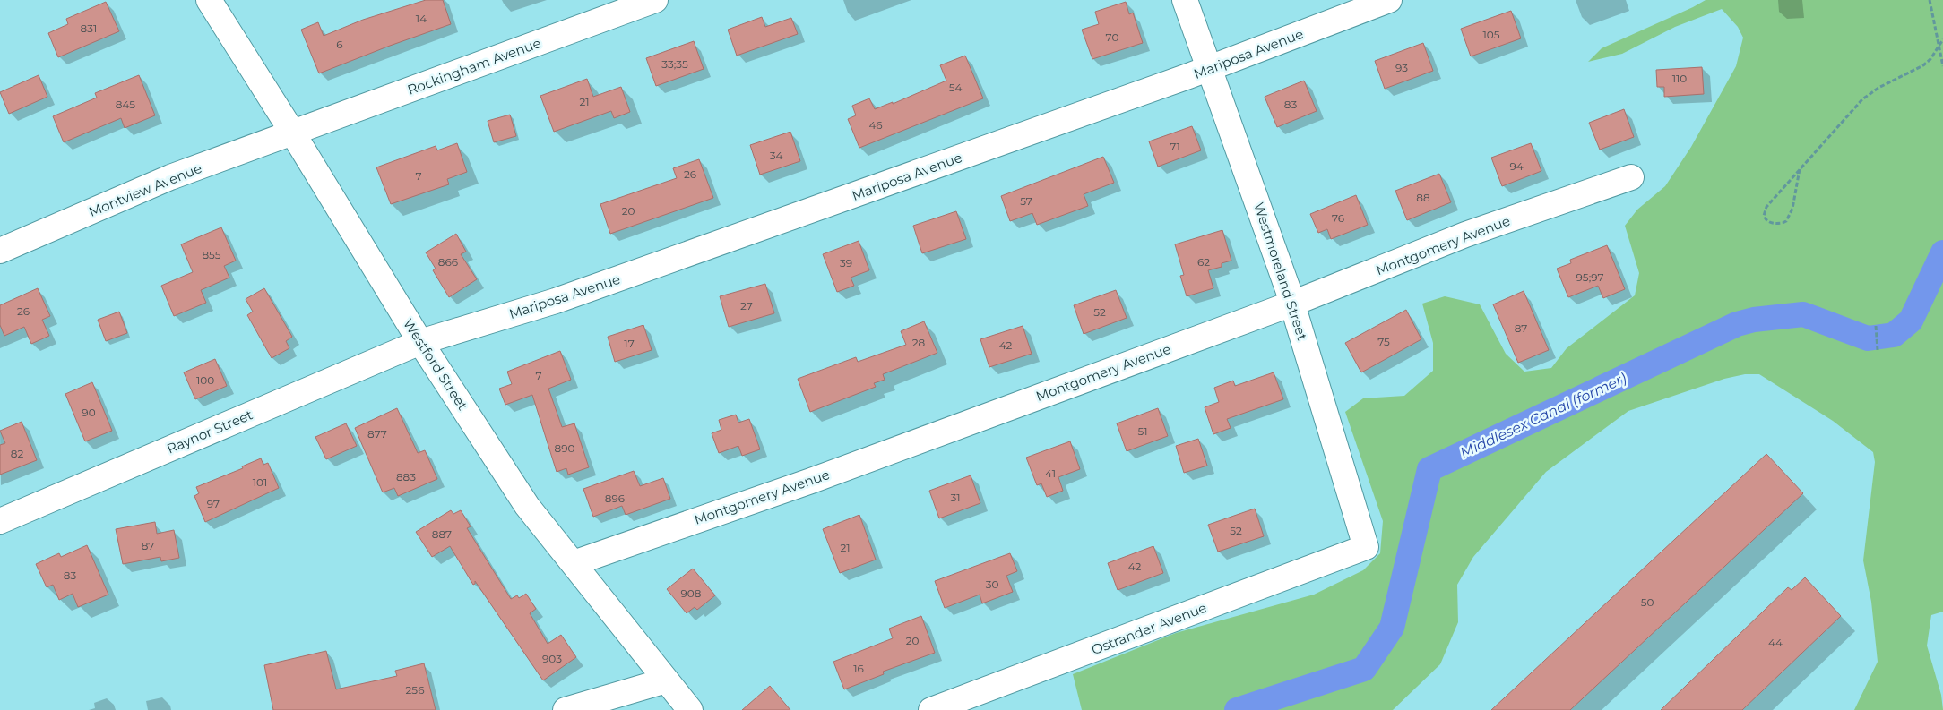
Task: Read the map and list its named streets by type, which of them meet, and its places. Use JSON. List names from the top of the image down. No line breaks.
{"streets":{"street":["Mariposa Avenue","Rockingham Avenue","Montview Avenue","Montgomery Avenue","Westmoreland Street","Westford Street","Raynor Street","Ostrander Avenue"]},"crossings":[["Mariposa Avenue","Westmoreland Street"],["Mariposa Avenue","Westford Street"],["Mariposa Avenue","Raynor Street"],["Rockingham Avenue","Montview Avenue"],["Rockingham Avenue","Westford Street"],["Montview Avenue","Westford Street"],["Montgomery Avenue","Westmoreland Street"],["Montgomery Avenue","Westford Street"],["Westmoreland Street","Ostrander Avenue"],["Westford Street","Raynor Street"]],"water":["Middlesex Canal (former)"],"house_numbers":["14","831","105","70","6","33;35","93","110","54","21","845","83","46","71","34","94","26","7","88","57","20","76","855","866","62","39","95;97","27","26","52","87","75","28","17","42","7","100","90","51","877","890","82","41","883","101","31","896","97","52","887","87","21","42","83","30","908","50","20","44","903","16","256"]}
